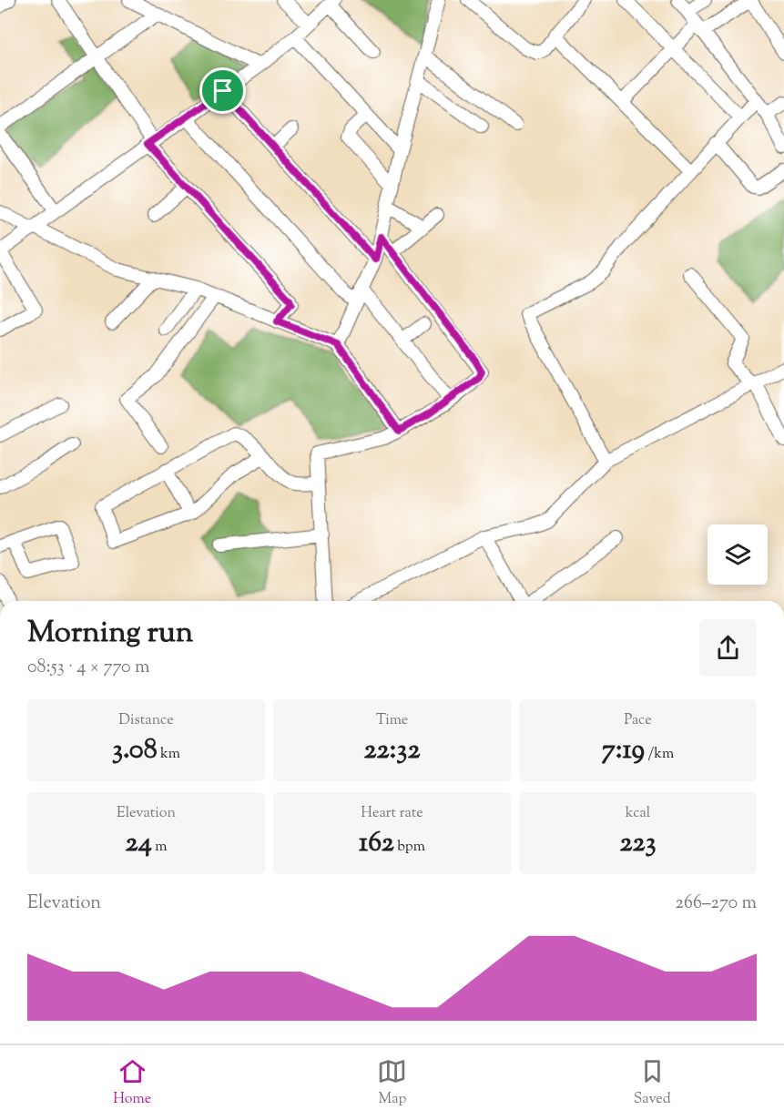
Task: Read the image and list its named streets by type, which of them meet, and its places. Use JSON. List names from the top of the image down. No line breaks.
{"page":{"heading":["Morning run","08:53 · 4 × 770 m"],"stats":[["Distance","3.08 km"],["Time","22:32"],["Pace","7:19 /km"],["Elevation","24 m"],["Heart rate","162 bpm"],["kcal","223"]],"chart":["Elevation","266–270 m"],"tabs":["Home","Map","Saved"]}}
